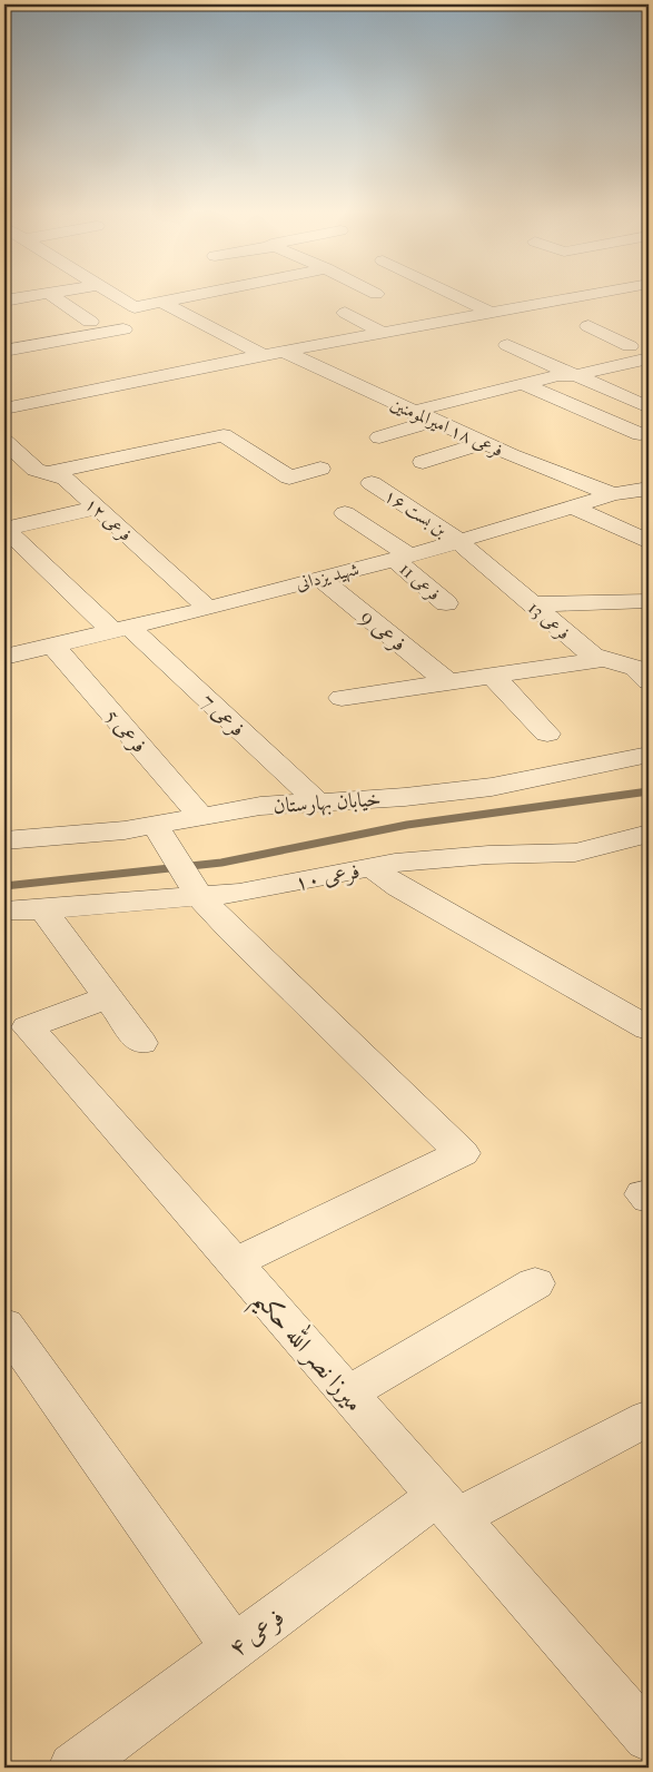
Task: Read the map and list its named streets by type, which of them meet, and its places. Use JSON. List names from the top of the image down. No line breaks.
{"streets":{"street":["فرعی ۱۸ امیرالمومنین","بن بست ۱۶","فرعی ۱۲","شهید یزدانی","فرعی 11","فرعی 13","فرعی 9","فرعی 7","فرعی 5","خیابان بهارستان","فرعی ۱۰","میرزا نصر الله حکیم","فرعی ۴"]},"crossings":[["فرعی ۱۸ امیرالمومنین","شهید یزدانی"],["بن بست ۱۶","شهید یزدانی"],["بن بست ۱۶","فرعی 13"],["فرعی ۱۲","شهید یزدانی"],["شهید یزدانی","فرعی 11"],["شهید یزدانی","فرعی 13"],["شهید یزدانی","فرعی 9"],["شهید یزدانی","فرعی 7"],["شهید یزدانی","فرعی 5"],["فرعی 7","خیابان بهارستان"],["فرعی 5","خیابان بهارستان"],["میرزا نصر الله حکیم","فرعی ۴"]]}
